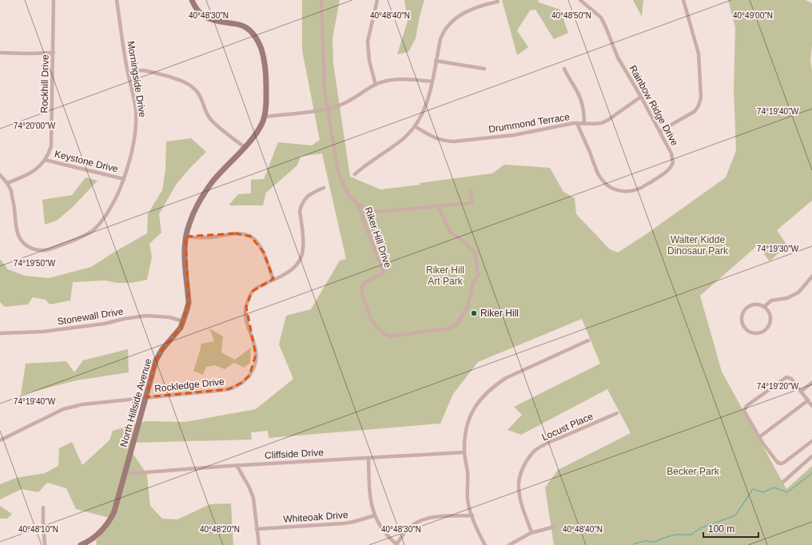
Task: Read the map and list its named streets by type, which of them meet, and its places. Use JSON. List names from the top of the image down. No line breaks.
{"streets":{"street":["Morningside Drive","Rockhill Drive","Rainbow Ridge Drive","Drummond Terrace","Keystone Drive","Riker Hill Drive","Stonewall Drive","Rockledge Drive","North Hillside Avenue","Locust Place","Cliffside Drive","Whiteoak Drive"]},"crossings":[["Morningside Drive","Rockhill Drive"],["Morningside Drive","Keystone Drive"],["Rockhill Drive","Keystone Drive"],["Rainbow Ridge Drive","Drummond Terrace"],["Stonewall Drive","North Hillside Avenue"],["Rockledge Drive","North Hillside Avenue"],["North Hillside Avenue","Cliffside Drive"]],"parks":["Walter Kidde Dinosaur Park","Riker Hill Art Park","Becker Park"],"places":["Riker Hill"],"scale_bar":"100 m","coordinates":["40°48'30\"N","40°48'50\"N","40°49'00\"N","40°48'40\"N","74°19'40\"W","74°20'00\"W","74°19'30\"W","74°19'50\"W","74°19'20\"W","40°48'10\"N","40°48'20\"N"]}
